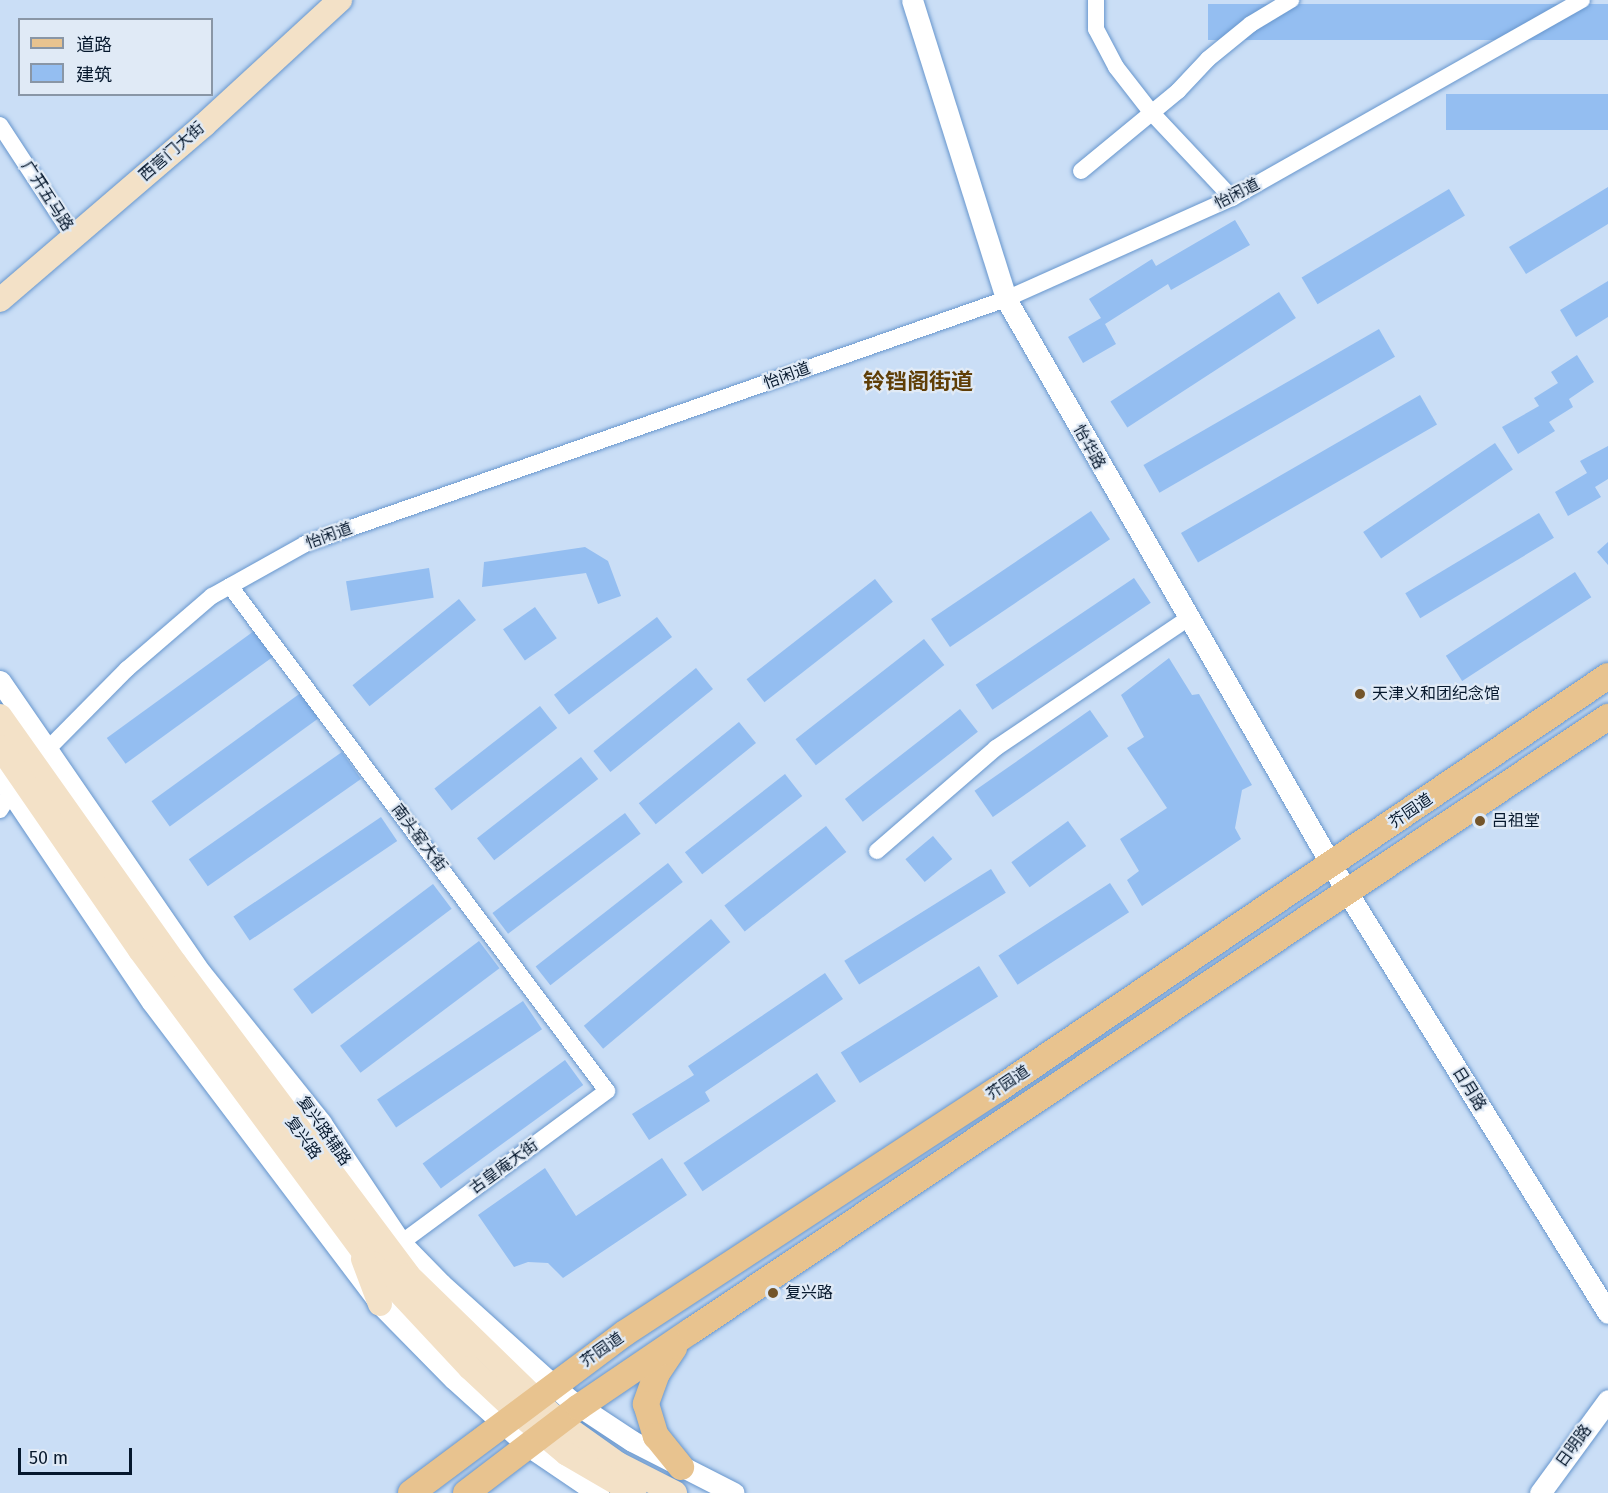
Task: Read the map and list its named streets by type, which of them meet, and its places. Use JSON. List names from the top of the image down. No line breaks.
{"streets":{"main road":["西营门大街","芥园道","复兴路"],"street":["怡闲道","广开五马路","怡华路","南头窑大街","日月路","复兴路辅路","古皇庵大街","日明路"]},"crossings":[["西营门大街","广开五马路"],["怡闲道","怡华路"],["怡闲道","南头窑大街"],["怡闲道","复兴路辅路"],["怡闲道","复兴路"],["怡华路","芥园道"],["怡华路","日月路"],["芥园道","日月路"],["芥园道","复兴路辅路"],["芥园道","复兴路"],["南头窑大街","古皇庵大街"],["复兴路辅路","复兴路"],["复兴路辅路","古皇庵大街"]],"districts":["铃铛阁街道"],"places":["天津义和团纪念馆","吕祖堂","复兴路"],"legend":["道路","建筑"],"scale_bar":"50 m"}
